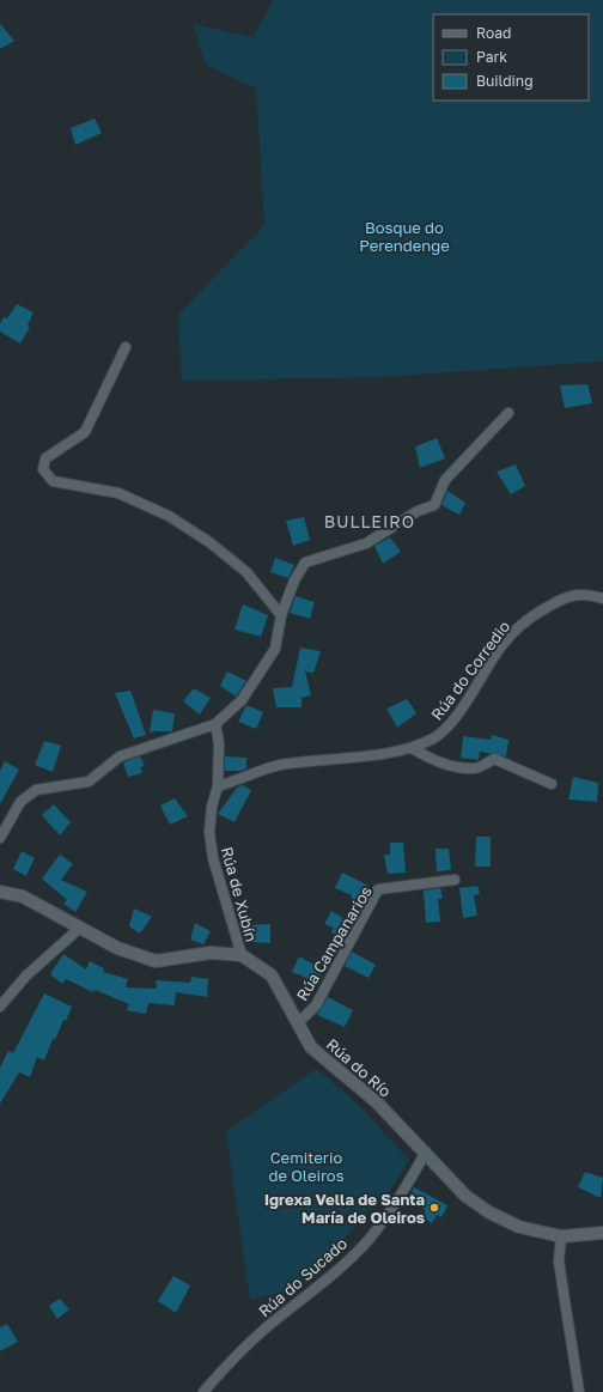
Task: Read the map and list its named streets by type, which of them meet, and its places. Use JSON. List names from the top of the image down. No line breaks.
{"streets":{"street":["Rúa do Corredio","Rúa de Xubín","Rúa Campanarios","Rúa do Río","Rúa do Sucado"]},"crossings":[["Rúa do Corredio","Rúa de Xubín"],["Rúa de Xubín","Rúa do Río"],["Rúa Campanarios","Rúa do Río"],["Rúa do Río","Rúa do Sucado"]],"districts":["BULLEIRO"],"parks":["Bosque do Perendenge","Cemiterio de Oleiros"],"places":["Igrexa Vella de Santa María de Oleiros"],"legend":["Road","Park","Building"]}
